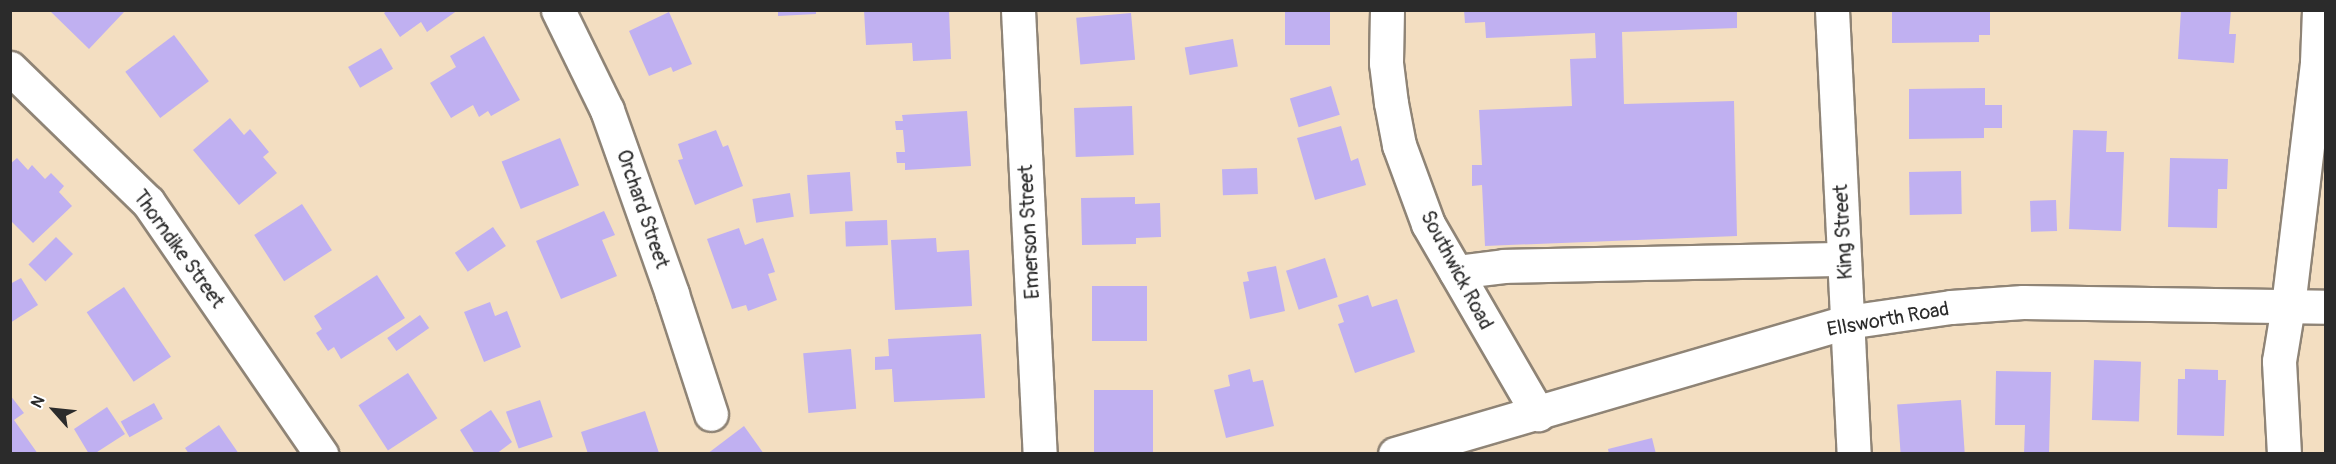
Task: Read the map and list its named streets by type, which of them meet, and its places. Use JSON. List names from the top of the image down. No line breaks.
{"streets":{"street":["Orchard Street","Emerson Street","King Street","Thorndike Street","Southwick Road","Ellsworth Road"]},"crossings":[["King Street","Ellsworth Road"],["Southwick Road","Ellsworth Road"]],"north":"top left"}
